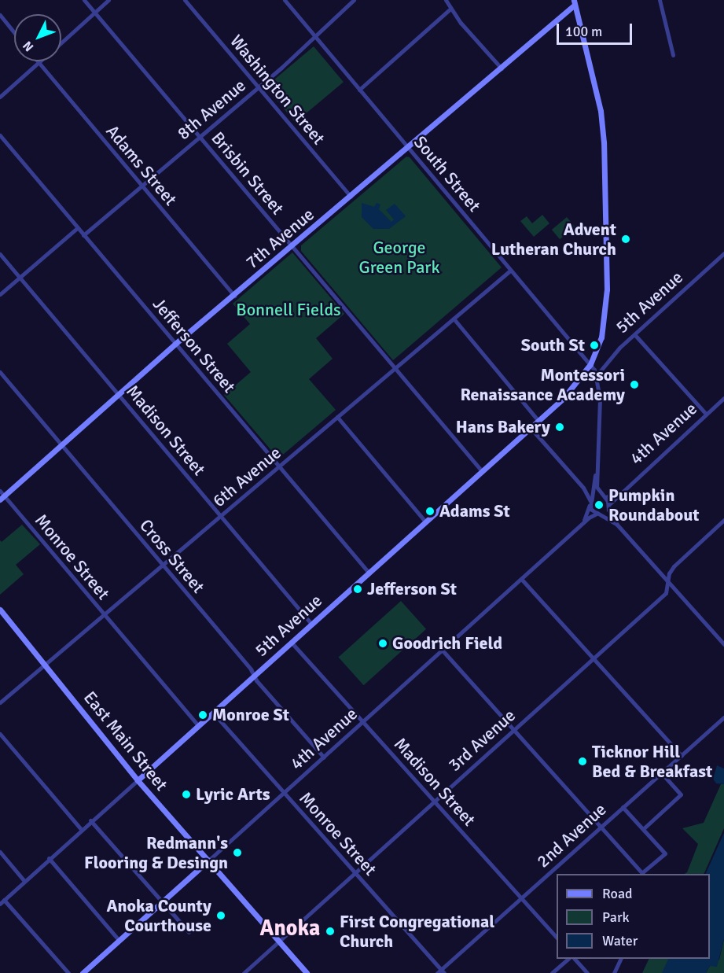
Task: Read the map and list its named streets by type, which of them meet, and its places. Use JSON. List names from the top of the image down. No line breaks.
{"streets":{"main road":["7th Avenue","5th Avenue","4th Avenue","East Main Street"],"street":["Washington Street","8th Avenue","Adams Street","Brisbin Street","South Street","Jefferson Street","Madison Street","6th Avenue","Cross Street","Monroe Street","3rd Avenue","2nd Avenue"]},"crossings":[["Washington Street","8th Avenue"],["Washington Street","7th Avenue"],["8th Avenue","Adams Street"],["8th Avenue","Brisbin Street"],["8th Avenue","South Street"],["8th Avenue","Jefferson Street"],["Adams Street","7th Avenue"],["Brisbin Street","7th Avenue"],["Brisbin Street","5th Avenue"],["Brisbin Street","6th Avenue"],["South Street","7th Avenue"],["South Street","5th Avenue"],["South Street","4th Avenue"],["South Street","6th Avenue"],["7th Avenue","5th Avenue"],["7th Avenue","Jefferson Street"],["7th Avenue","Madison Street"],["7th Avenue","Cross Street"],["7th Avenue","Monroe Street"],["5th Avenue","Jefferson Street"],["5th Avenue","Madison Street"],["5th Avenue","4th Avenue"],["5th Avenue","Cross Street"],["5th Avenue","Monroe Street"],["5th Avenue","East Main Street"],["Jefferson Street","6th Avenue"],["Madison Street","4th Avenue"],["Madison Street","6th Avenue"],["Madison Street","3rd Avenue"],["Madison Street","2nd Avenue"],["4th Avenue","Cross Street"],["4th Avenue","Monroe Street"],["4th Avenue","East Main Street"],["6th Avenue","Cross Street"],["6th Avenue","Monroe Street"],["6th Avenue","East Main Street"],["Monroe Street","3rd Avenue"],["Monroe Street","2nd Avenue"],["3rd Avenue","East Main Street"]],"districts":["Anoka"],"parks":["George Green Park","Bonnell Fields"],"places":["Advent Lutheran Church","South St","Montessori Renaissance Academy","Hans Bakery","Pumpkin Roundabout","Adams St","Jefferson St","Goodrich Field","Monroe St","Ticknor Hill Bed & Breakfast","Lyric Arts","Redmann's Flooring & Desingn","Anoka County Courthouse","First Congregational Church"],"legend":["Road","Park","Water"],"scale_bar":"100 m","north":"bottom left"}
